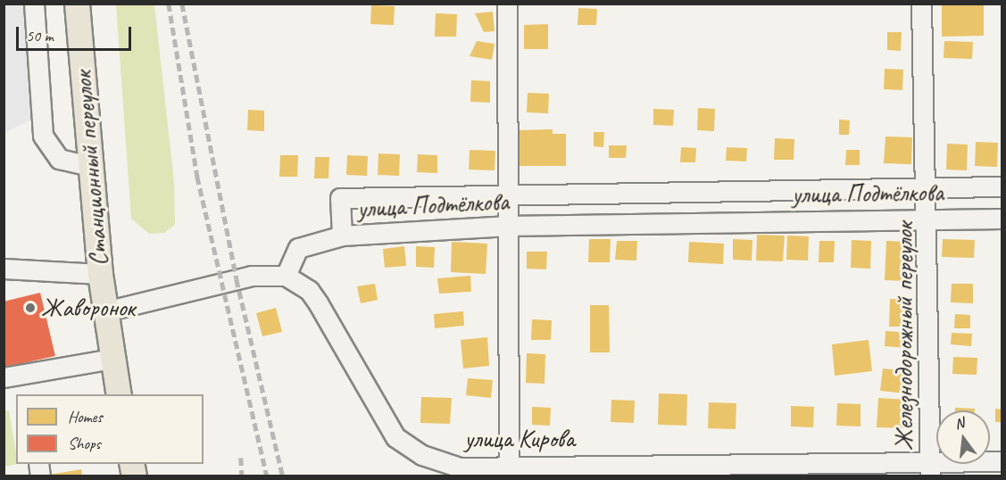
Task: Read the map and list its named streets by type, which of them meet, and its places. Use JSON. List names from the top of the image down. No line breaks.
{"streets":{"main road":["Станционный переулок"],"street":["улица Подтёлкова","Железнодорожный переулок","улица Кирова"]},"crossings":[["улица Подтёлкова","Железнодорожный переулок"],["Железнодорожный переулок","улица Кирова"]],"places":["Жаворонок"],"legend":["Homes","Shops"],"scale_bar":"50 m","north":"top"}
